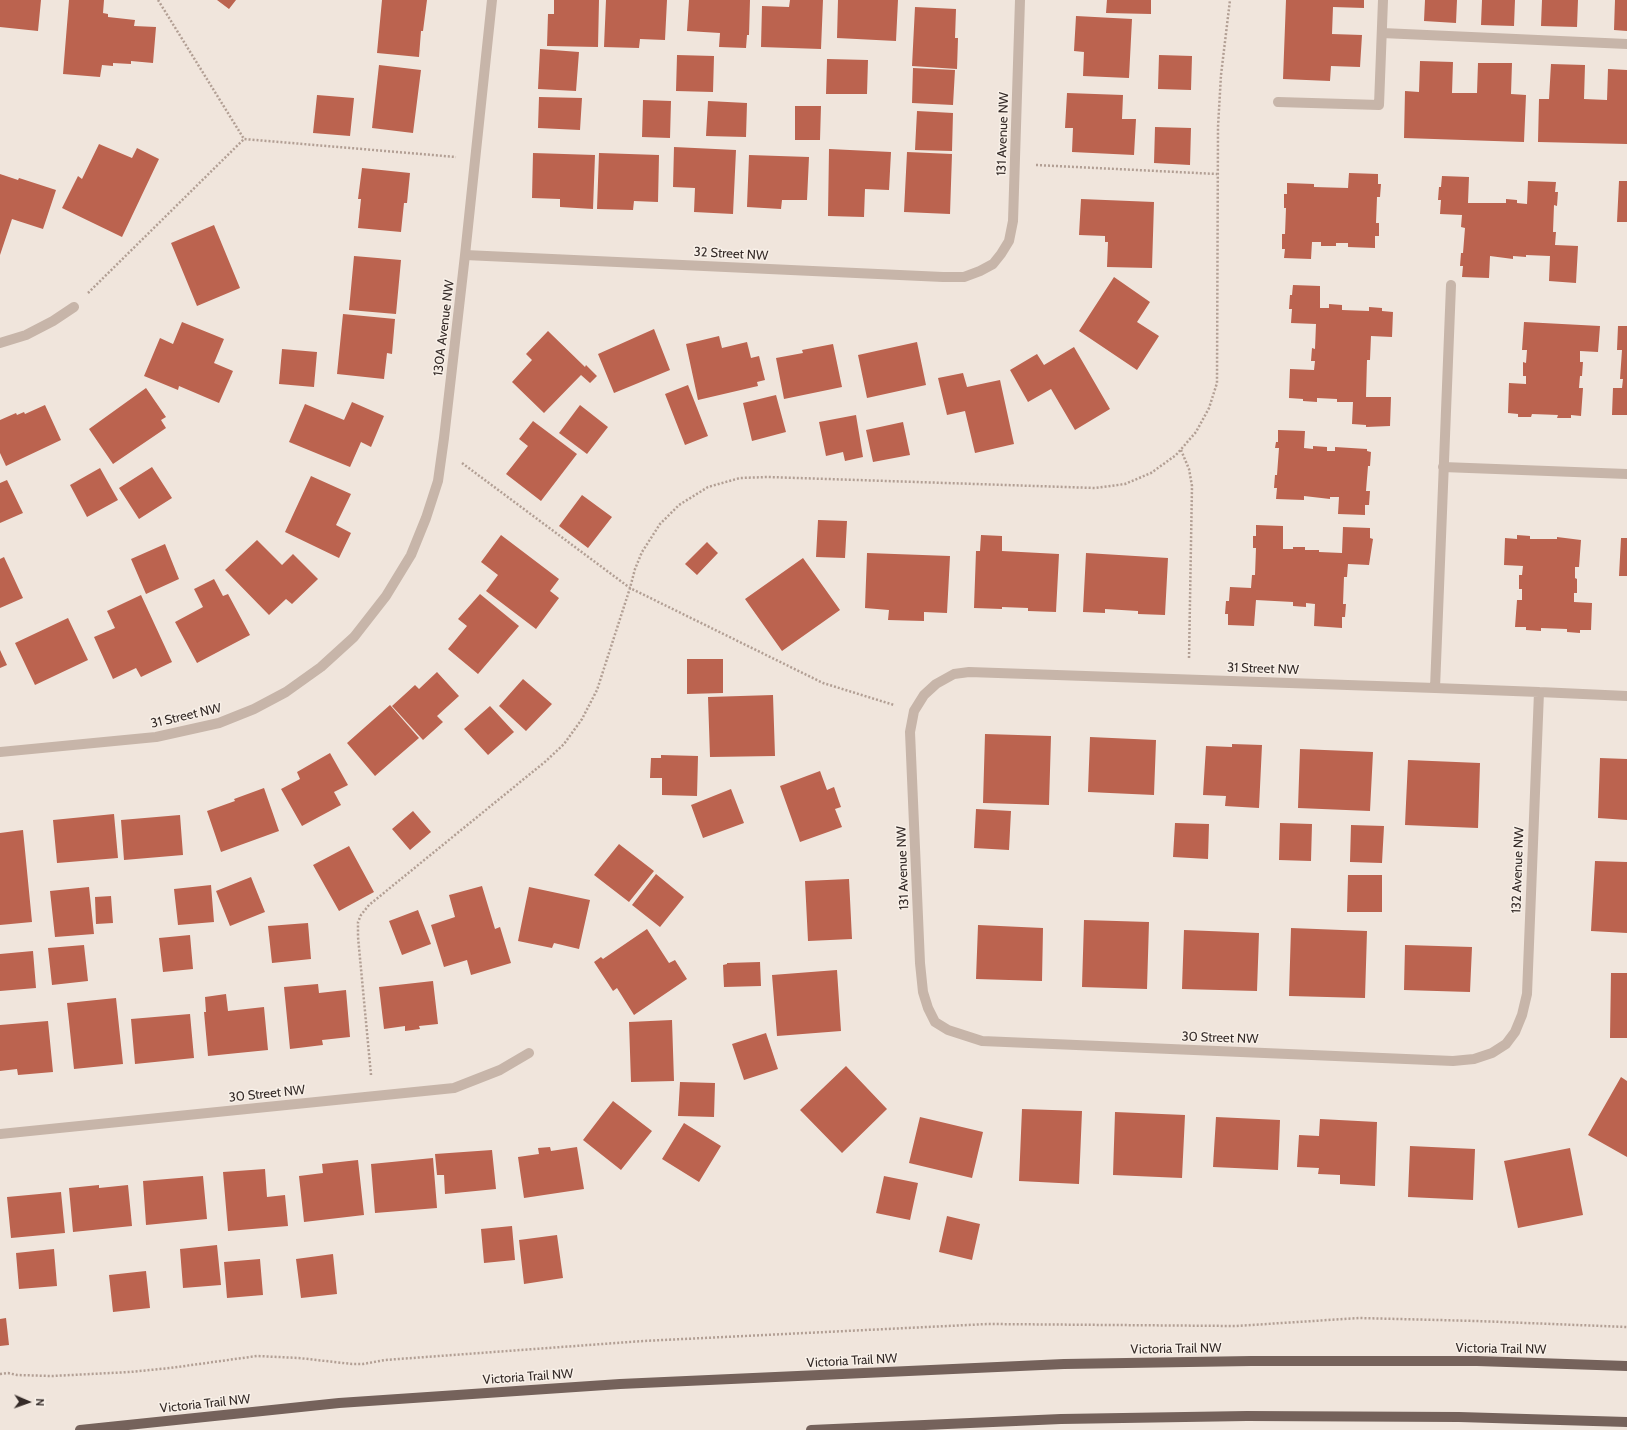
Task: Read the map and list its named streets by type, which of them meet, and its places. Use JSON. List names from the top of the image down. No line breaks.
{"streets":{"main road":["Victoria Trail NW"],"street":["131 Avenue NW","32 Street NW","130A Avenue NW","31 Street NW","132 Avenue NW","30 Street NW"]},"crossings":[["131 Avenue NW","32 Street NW"],["131 Avenue NW","31 Street NW"],["131 Avenue NW","30 Street NW"],["32 Street NW","130A Avenue NW"],["130A Avenue NW","31 Street NW"],["31 Street NW","132 Avenue NW"],["132 Avenue NW","30 Street NW"]],"north":"right"}
